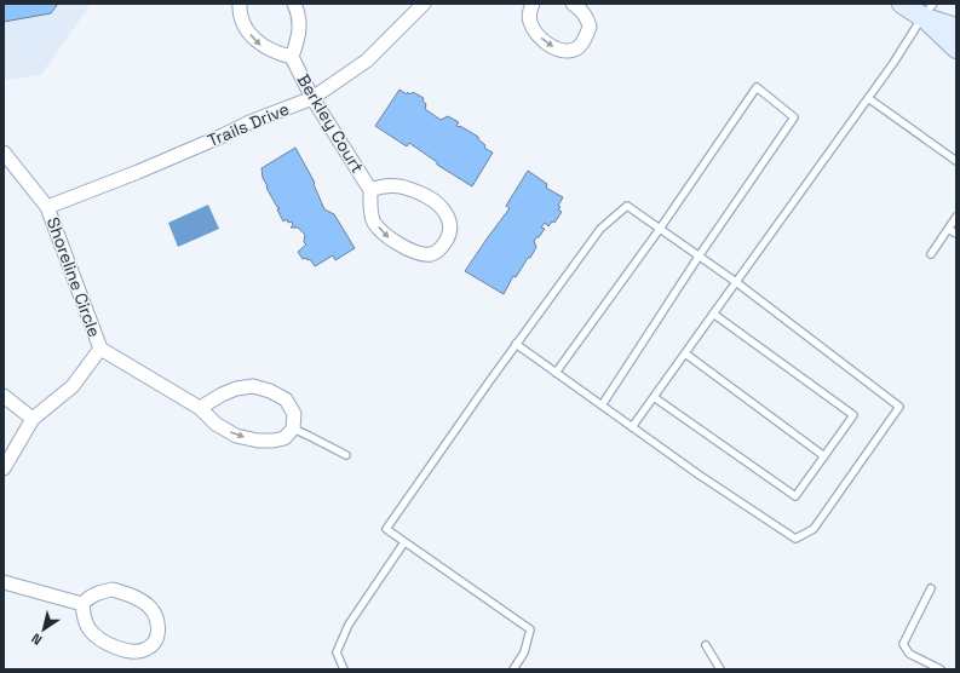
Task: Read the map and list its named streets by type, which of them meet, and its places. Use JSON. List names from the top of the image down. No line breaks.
{"streets":{"street":["Berkley Court","Trails Drive","Shoreline Circle"]},"crossings":[["Berkley Court","Trails Drive"],["Trails Drive","Shoreline Circle"]],"north":"bottom left"}
